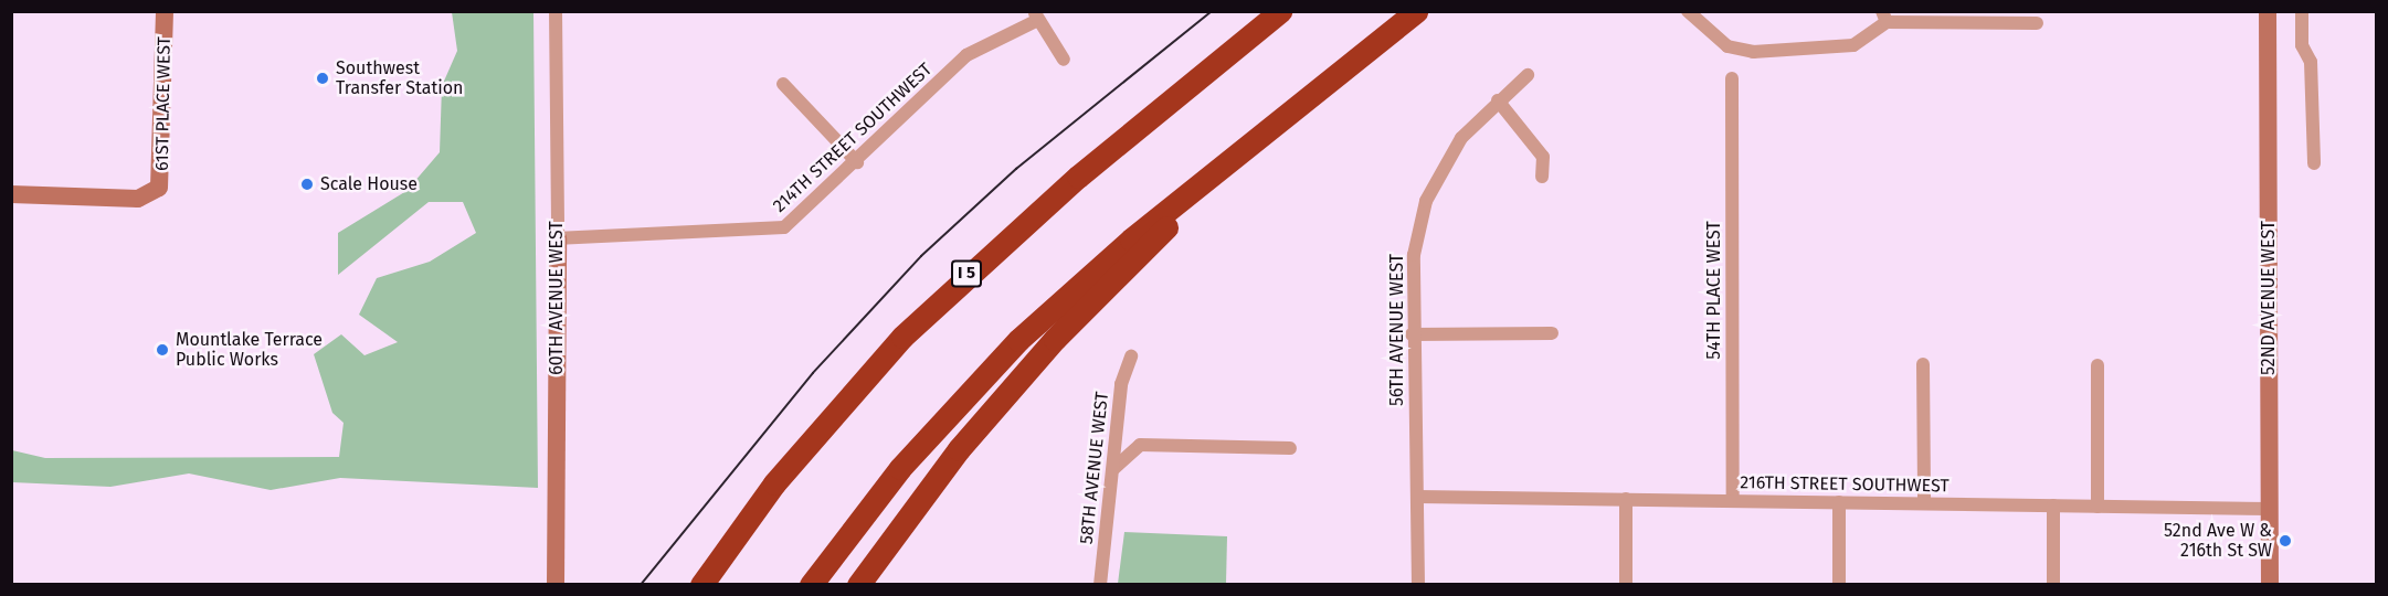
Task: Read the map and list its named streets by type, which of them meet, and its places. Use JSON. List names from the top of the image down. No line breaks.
{"streets":{"highway":["I 5"],"street":["61ST PLACE WEST","214TH STREET SOUTHWEST","54TH PLACE WEST","60TH AVENUE WEST","52ND AVENUE WEST","56TH AVENUE WEST","58TH AVENUE WEST","216TH STREET SOUTHWEST"]},"crossings":[["214TH STREET SOUTHWEST","60TH AVENUE WEST"],["54TH PLACE WEST","216TH STREET SOUTHWEST"],["52ND AVENUE WEST","216TH STREET SOUTHWEST"],["56TH AVENUE WEST","216TH STREET SOUTHWEST"]],"places":["Southwest Transfer Station","Scale House","Mountlake Terrace Public Works","52nd Ave W & 216th St SW"]}
